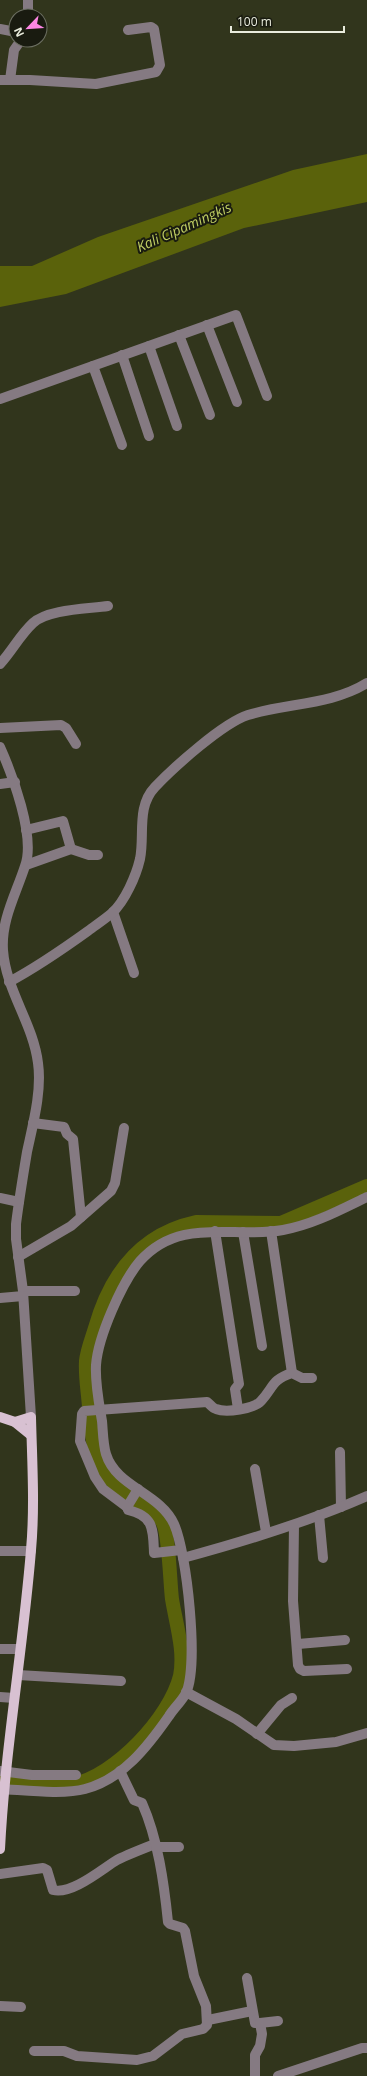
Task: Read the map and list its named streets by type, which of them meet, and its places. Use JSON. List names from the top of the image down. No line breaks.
{"water":["Kali Cipamingkis"],"scale_bar":"100 m","north":"bottom left"}
